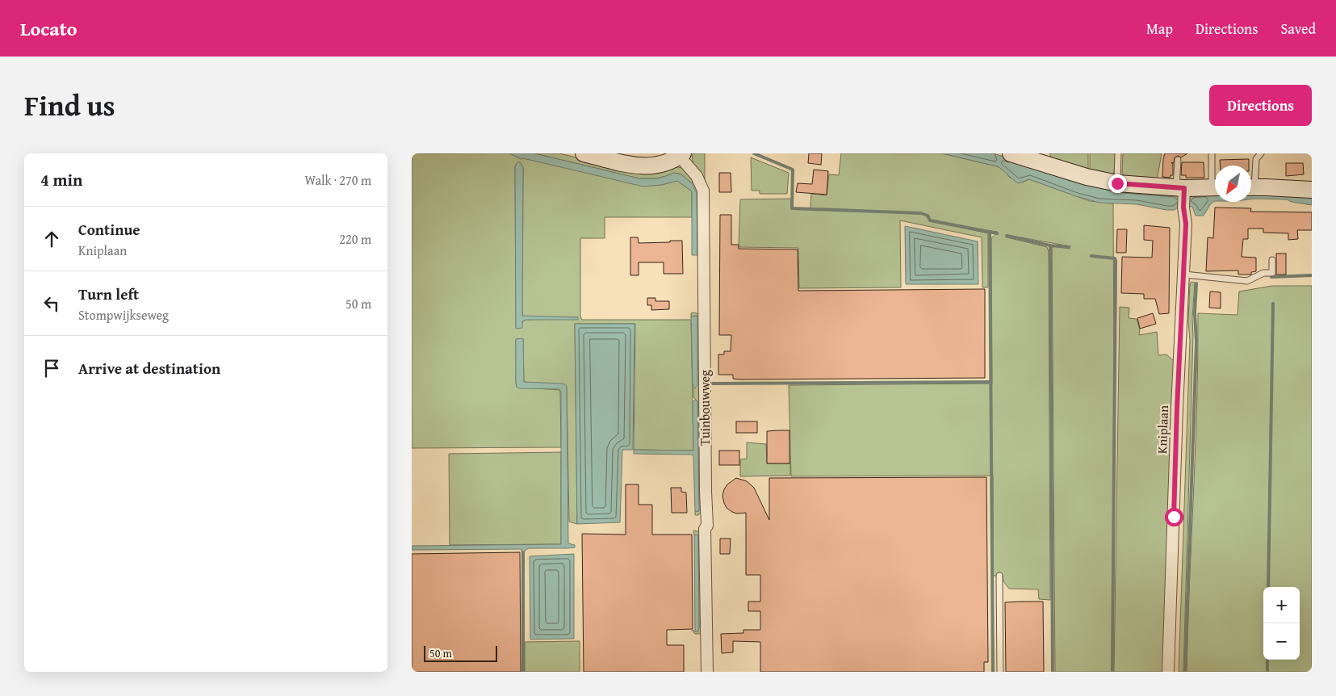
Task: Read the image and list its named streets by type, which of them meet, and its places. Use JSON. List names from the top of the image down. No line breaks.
{"streets":{"street":["Tuinbouwweg","Kniplaan"]},"scale_bar":"50 m","north":"bottom left","page":{"header":"Locato","nav":["Map","Directions","Saved"],"title":"Find us","buttons":"Directions","heading":["4 min","Walk · 270 m"],"list":[["Continue","Kniplaan","220 m"],["Turn left","Stompwijkseweg","50 m"],"Arrive at destination"],"map_buttons":["+","−"],"scale":"50 m"}}
